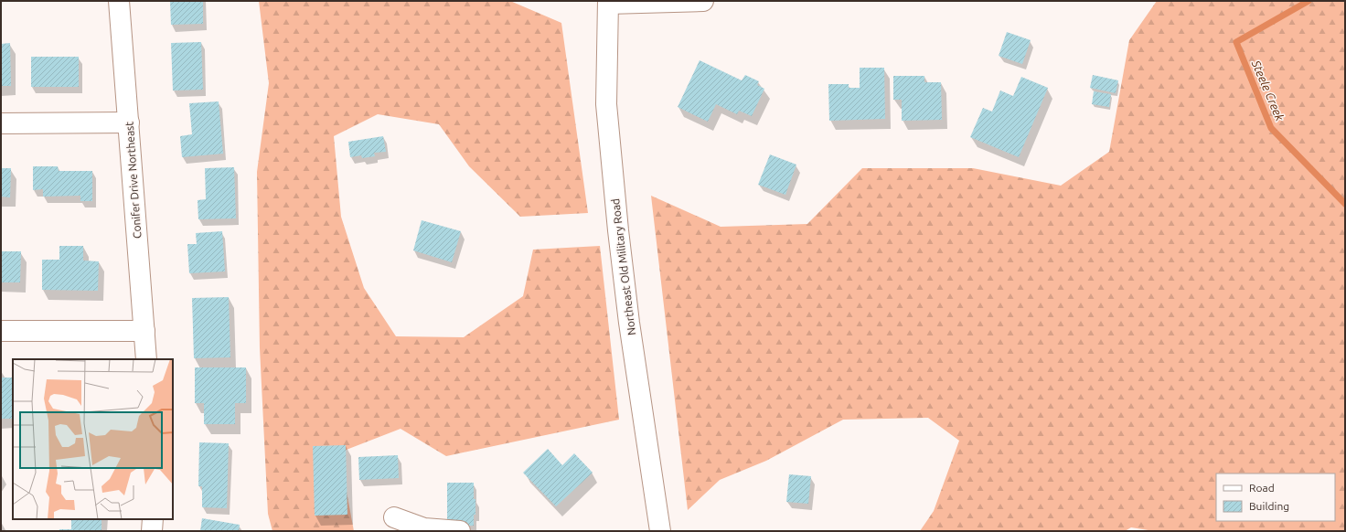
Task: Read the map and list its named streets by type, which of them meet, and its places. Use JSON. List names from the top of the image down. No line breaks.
{"streets":{"street":["Conifer Drive Northeast","Northeast Old Military Road"]},"water":["Steele Creek"],"legend":["Road","Building"]}
